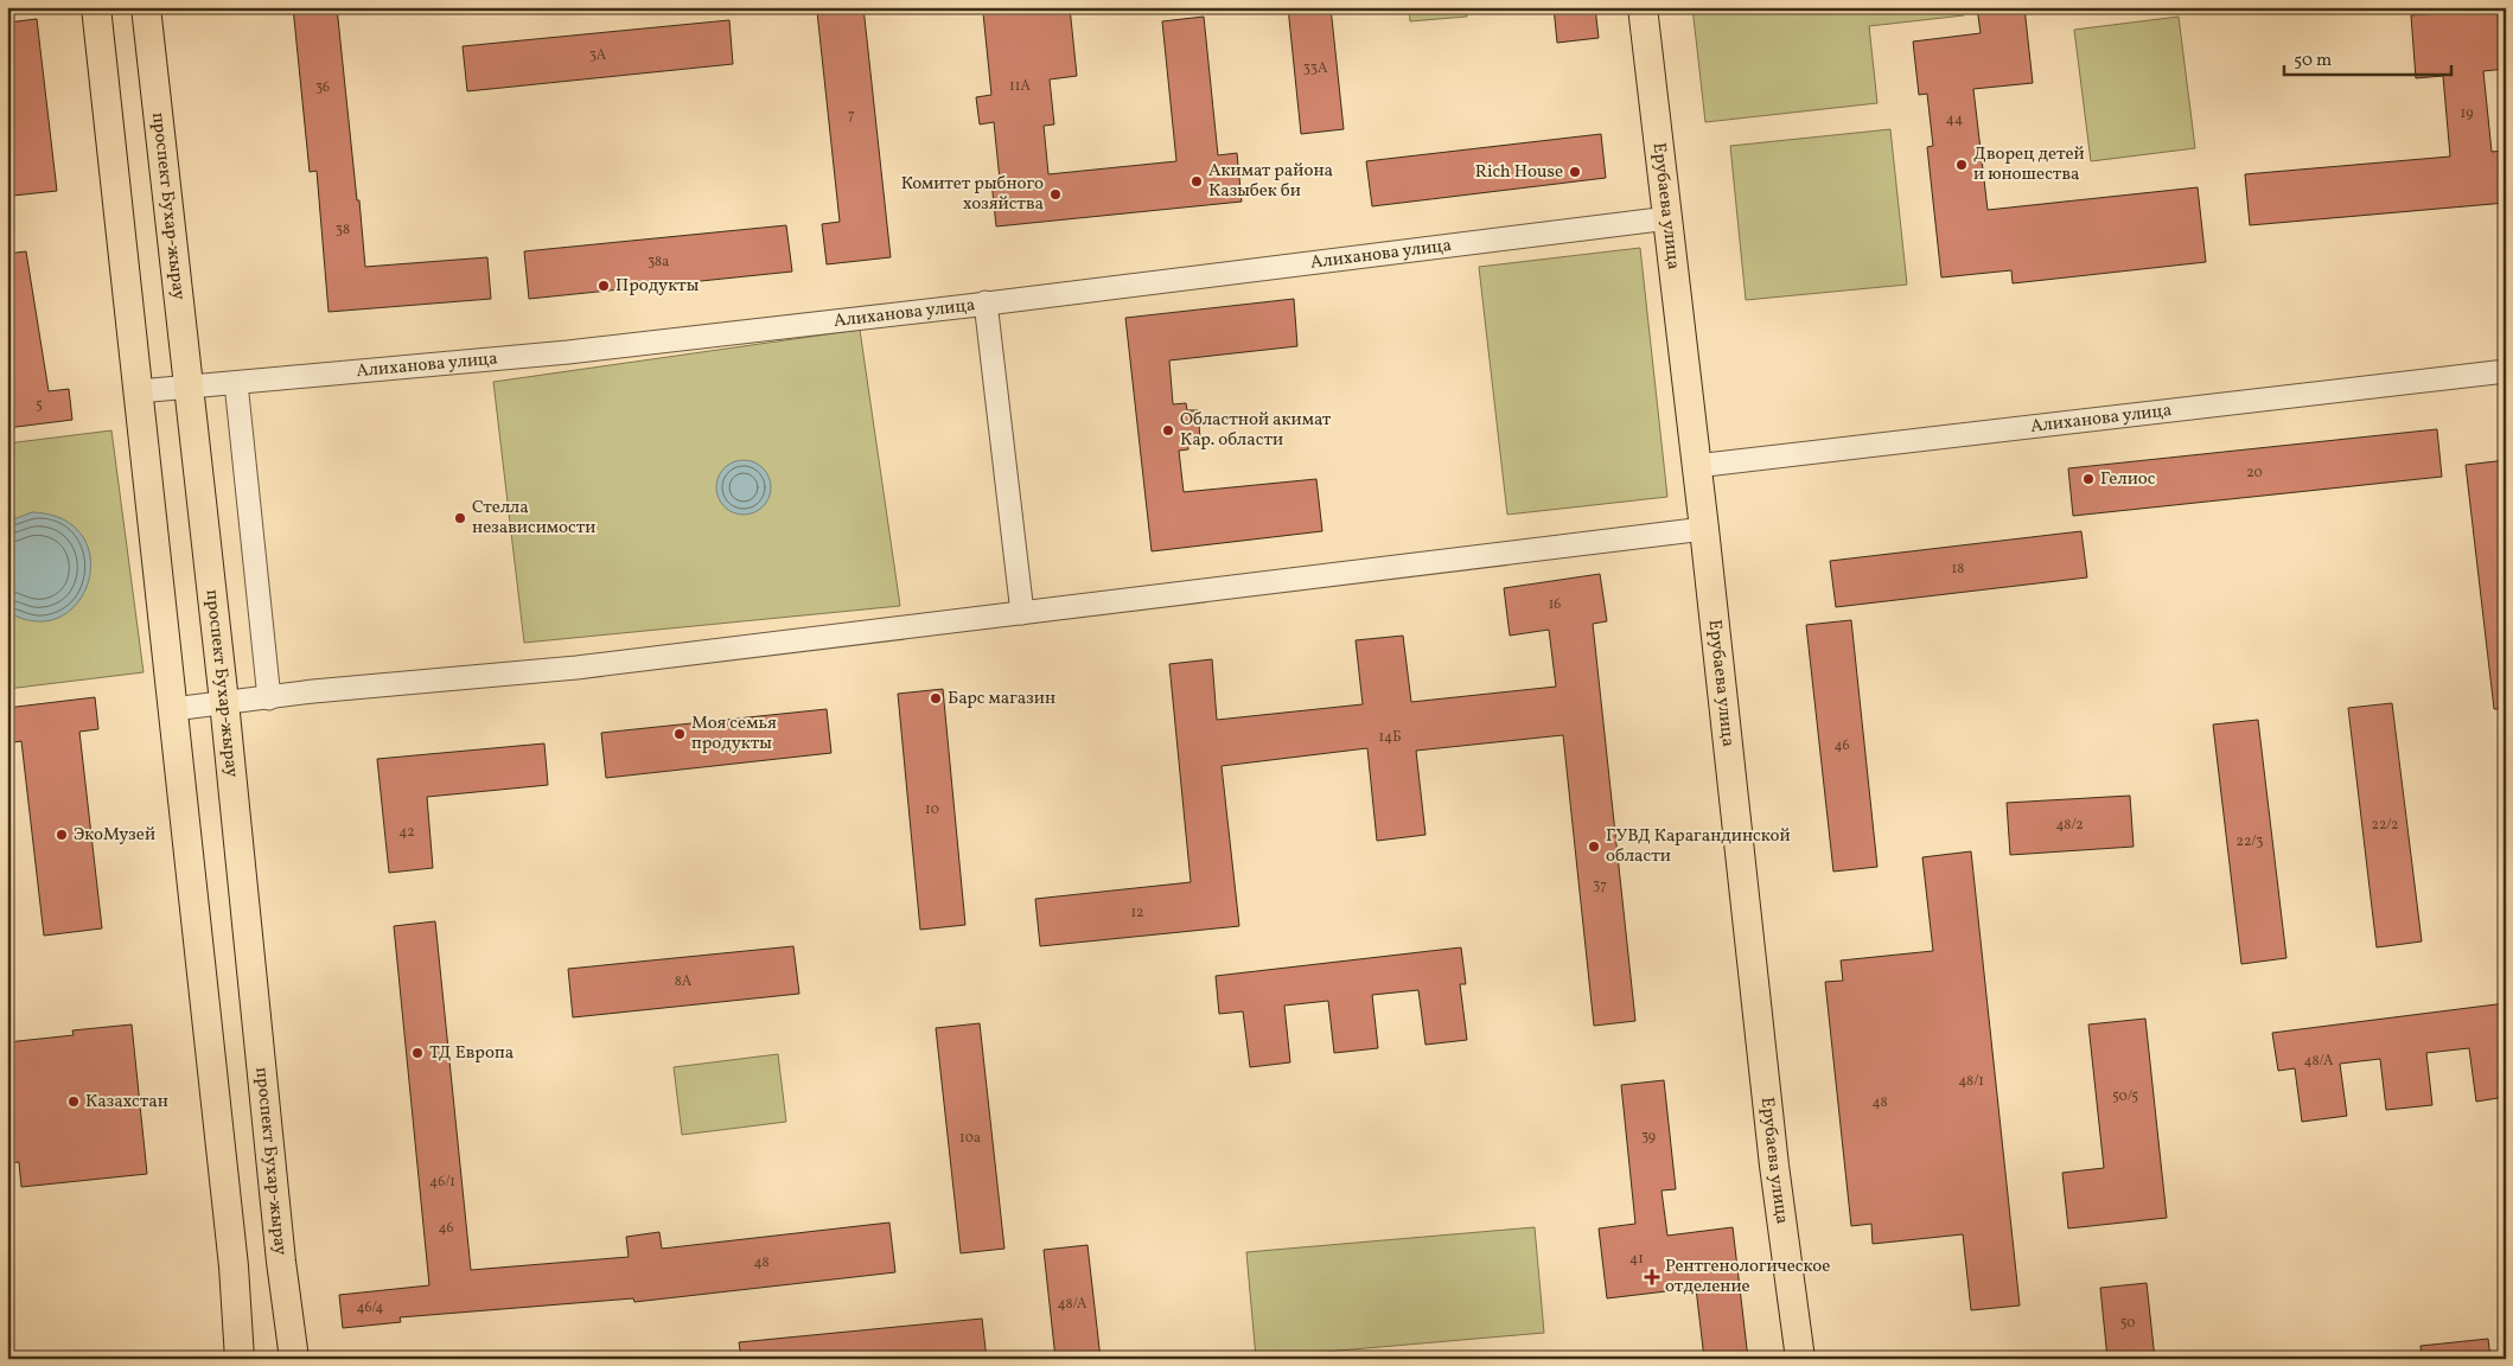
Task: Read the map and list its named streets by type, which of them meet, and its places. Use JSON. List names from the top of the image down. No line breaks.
{"streets":{"main road":["проспект Бухар-жырау","Ерубаева улица"],"street":["Алиханова улица"]},"crossings":[["проспект Бухар-жырау","Алиханова улица"],["Ерубаева улица","Алиханова улица"]],"places":{"other":["Дворец детей и юношества","Rich House","Акимат района Казыбек би","Комитет рыбного хозяйства","Продукты","Областной акимат Кар. области","Гелиос","Стелла независимости","Барс магазин","Моя семья продукты","ЭкоМузей","ГУВД Карагандинской области","ТД Европа","Казахстан"],"health":["Рентгенологическое отделение"]},"house_numbers":["3А","33А","11А","36","19","7","44","38","38а","5","20","18","16","14Б","46","10","48/2","22/2","42","22/3","37","12","8А","48/А","48/1","50/5","48","39","10а","46/1","46","41","48","48/А","46/4","50"],"scale_bar":"50 m"}
